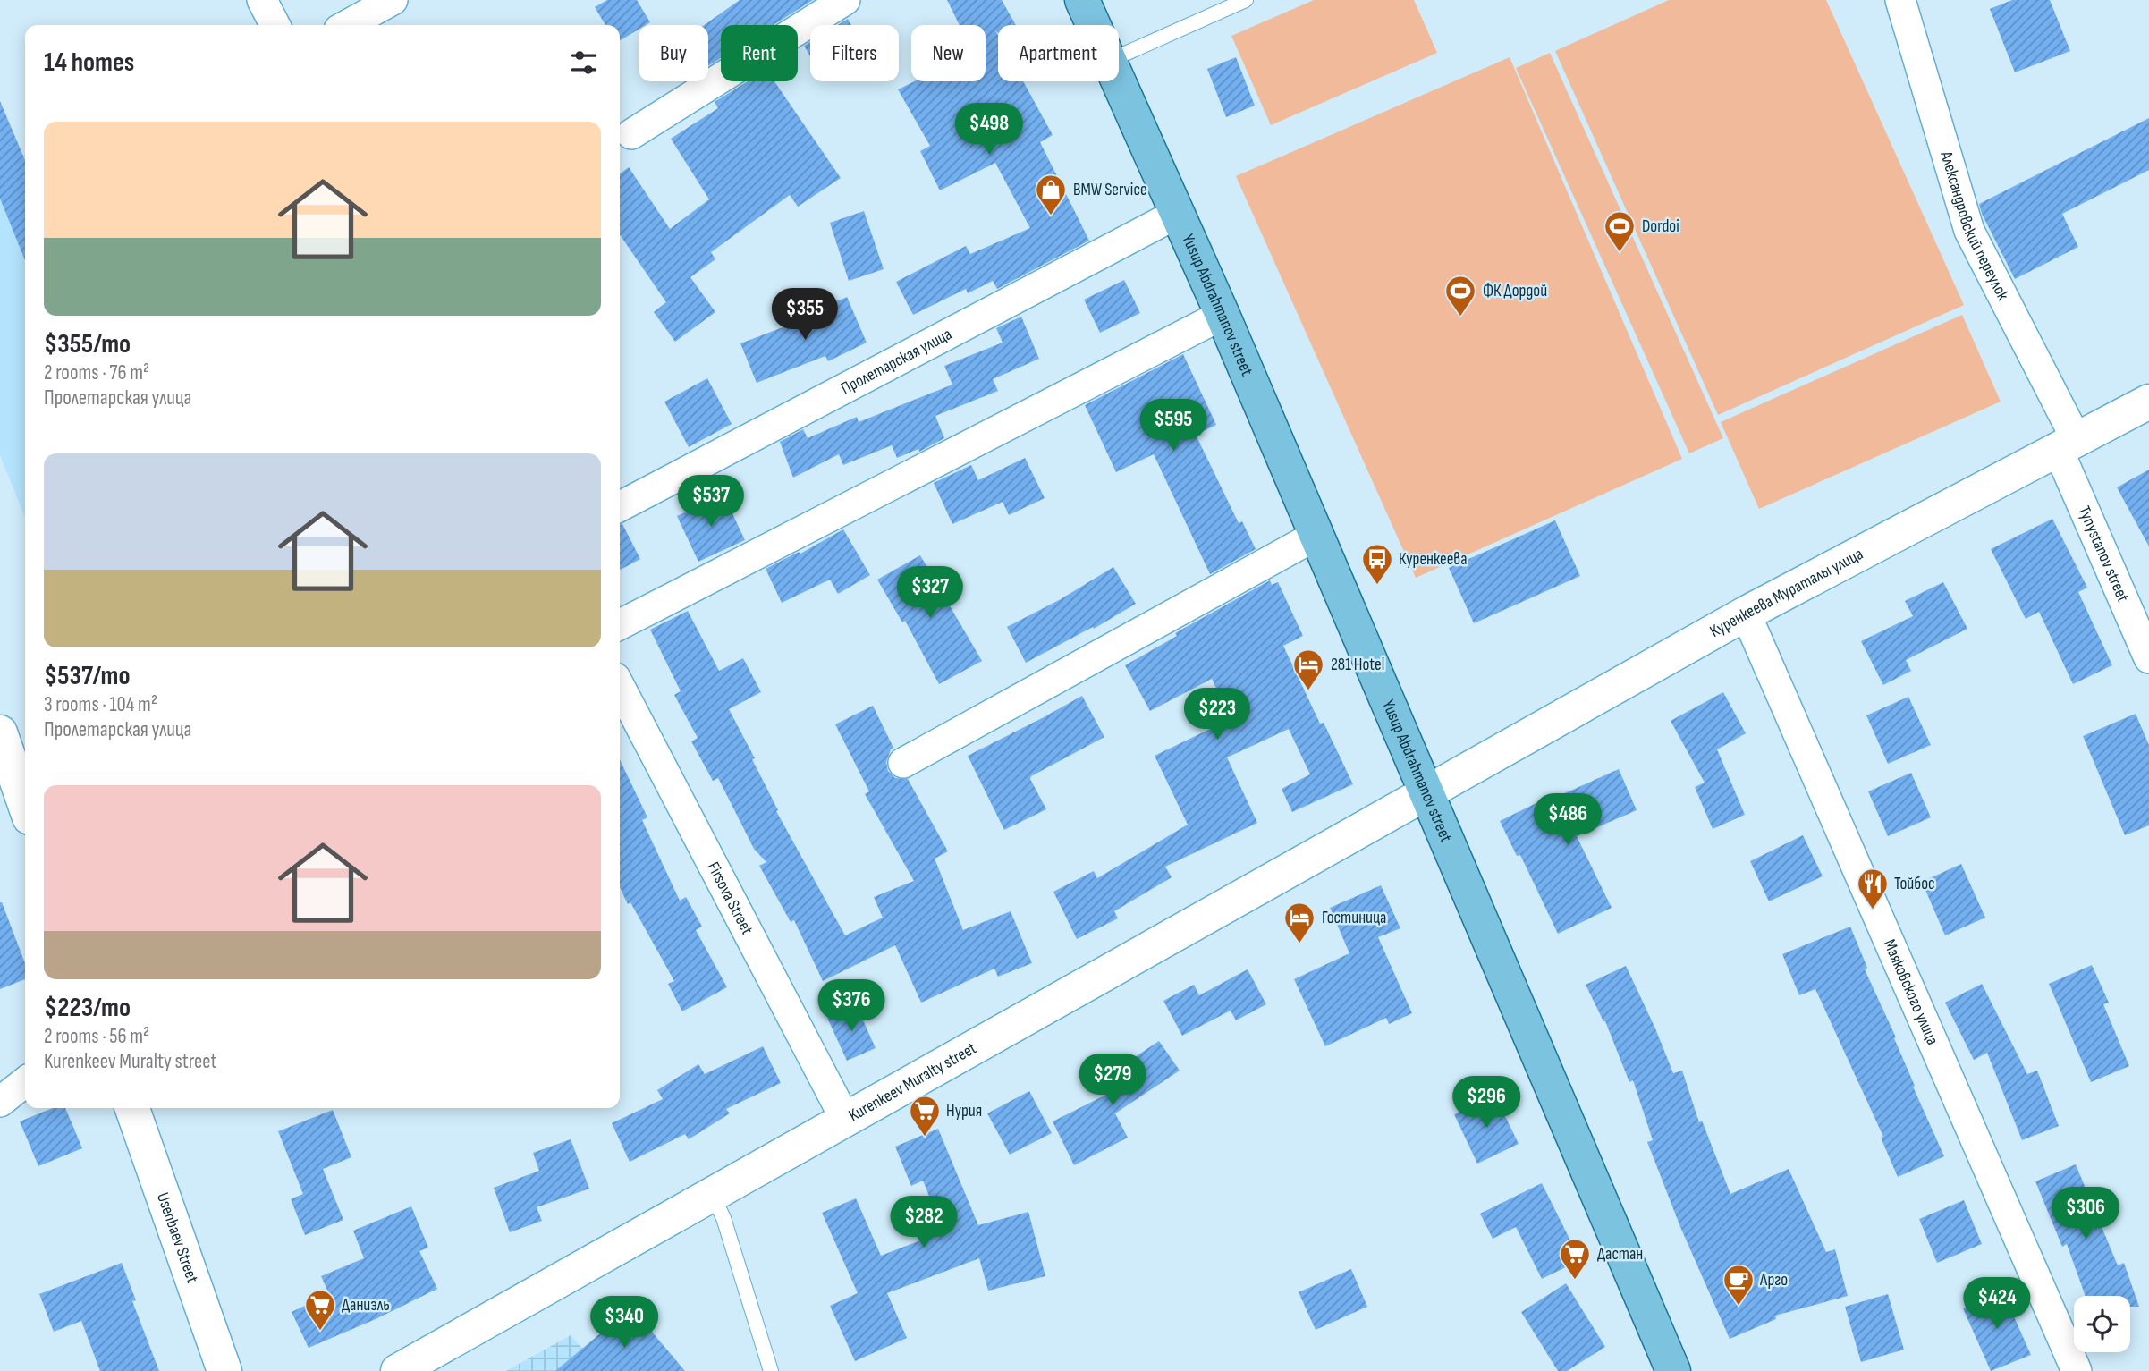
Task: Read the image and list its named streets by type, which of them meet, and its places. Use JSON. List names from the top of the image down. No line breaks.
{"streets":{"main road":["Yusup Abdrahmanov street"],"street":["Александровский переулок","Пролетарская улица","Tynystanov street","Куренкеева Мураталы улица","Firsova Street","Маяковского улица","Kurenkeev Muralty street","Usenbaev Street"]},"crossings":[["Александровский переулок","Tynystanov street"],["Александровский переулок","Куренкеева Мураталы улица"],["Yusup Abdrahmanov street","Пролетарская улица"],["Yusup Abdrahmanov street","Куренкеева Мураталы улица"],["Yusup Abdrahmanov street","Kurenkeev Muralty street"],["Tynystanov street","Куренкеева Мураталы улица"],["Куренкеева Мураталы улица","Маяковского улица"],["Куренкеева Мураталы улица","Kurenkeev Muralty street"],["Firsova Street","Kurenkeev Muralty street"]],"places":{"shop":["BMW Service"],"sports":["Dordoi","ФК Дордой"],"bus stop":["Куренкеева"],"hotel":["281 Hotel","Гостиница"],"restaurant":["Тойбос"],"supermarket":["Нурия","Дастан","Даниэль"],"cafe":["Арго"]},"page":{"chip":["Buy","Rent","Filters","New","Apartment"],"heading":"14 homes","list":[{"name":"$355/mo","note":"2 rooms · 76 m² · Пролетарская улица"},{"name":"$537/mo","note":"3 rooms · 104 m² · Пролетарская улица"},{"name":"$223/mo","note":"2 rooms · 56 m² · Kurenkeev Muralty street"}],"price":["$498","$355","$595","$537","$327","$223","$486","$376","$279","$296","$306","$282","$424","$340"]}}
